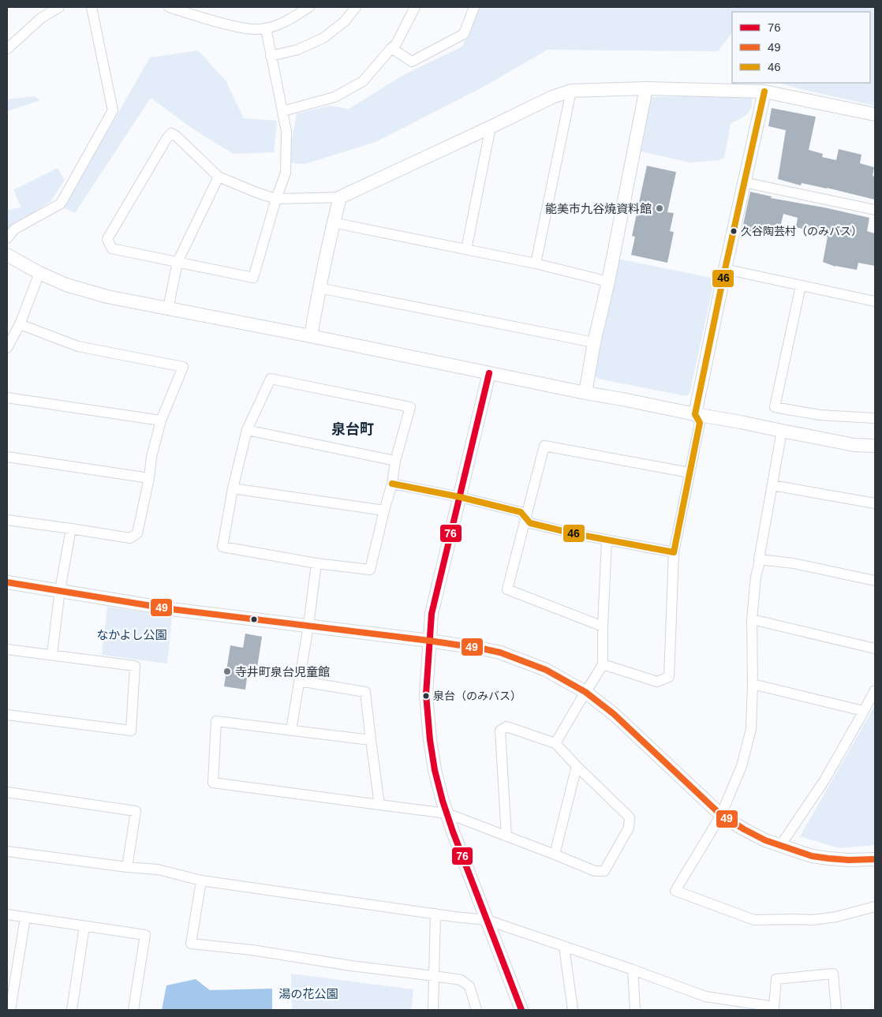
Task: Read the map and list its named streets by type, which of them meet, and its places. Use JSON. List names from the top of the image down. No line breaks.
{"districts":["泉台町"],"parks":["なかよし公園","湯の花公園"],"places":["能美市九谷焼資料館","久谷陶芸村（のみバス）","寺井町泉台児童館","泉台（のみバス）"],"lines":["transit line 46","transit line 76","transit line 49"],"legend":["76","49","46"]}
